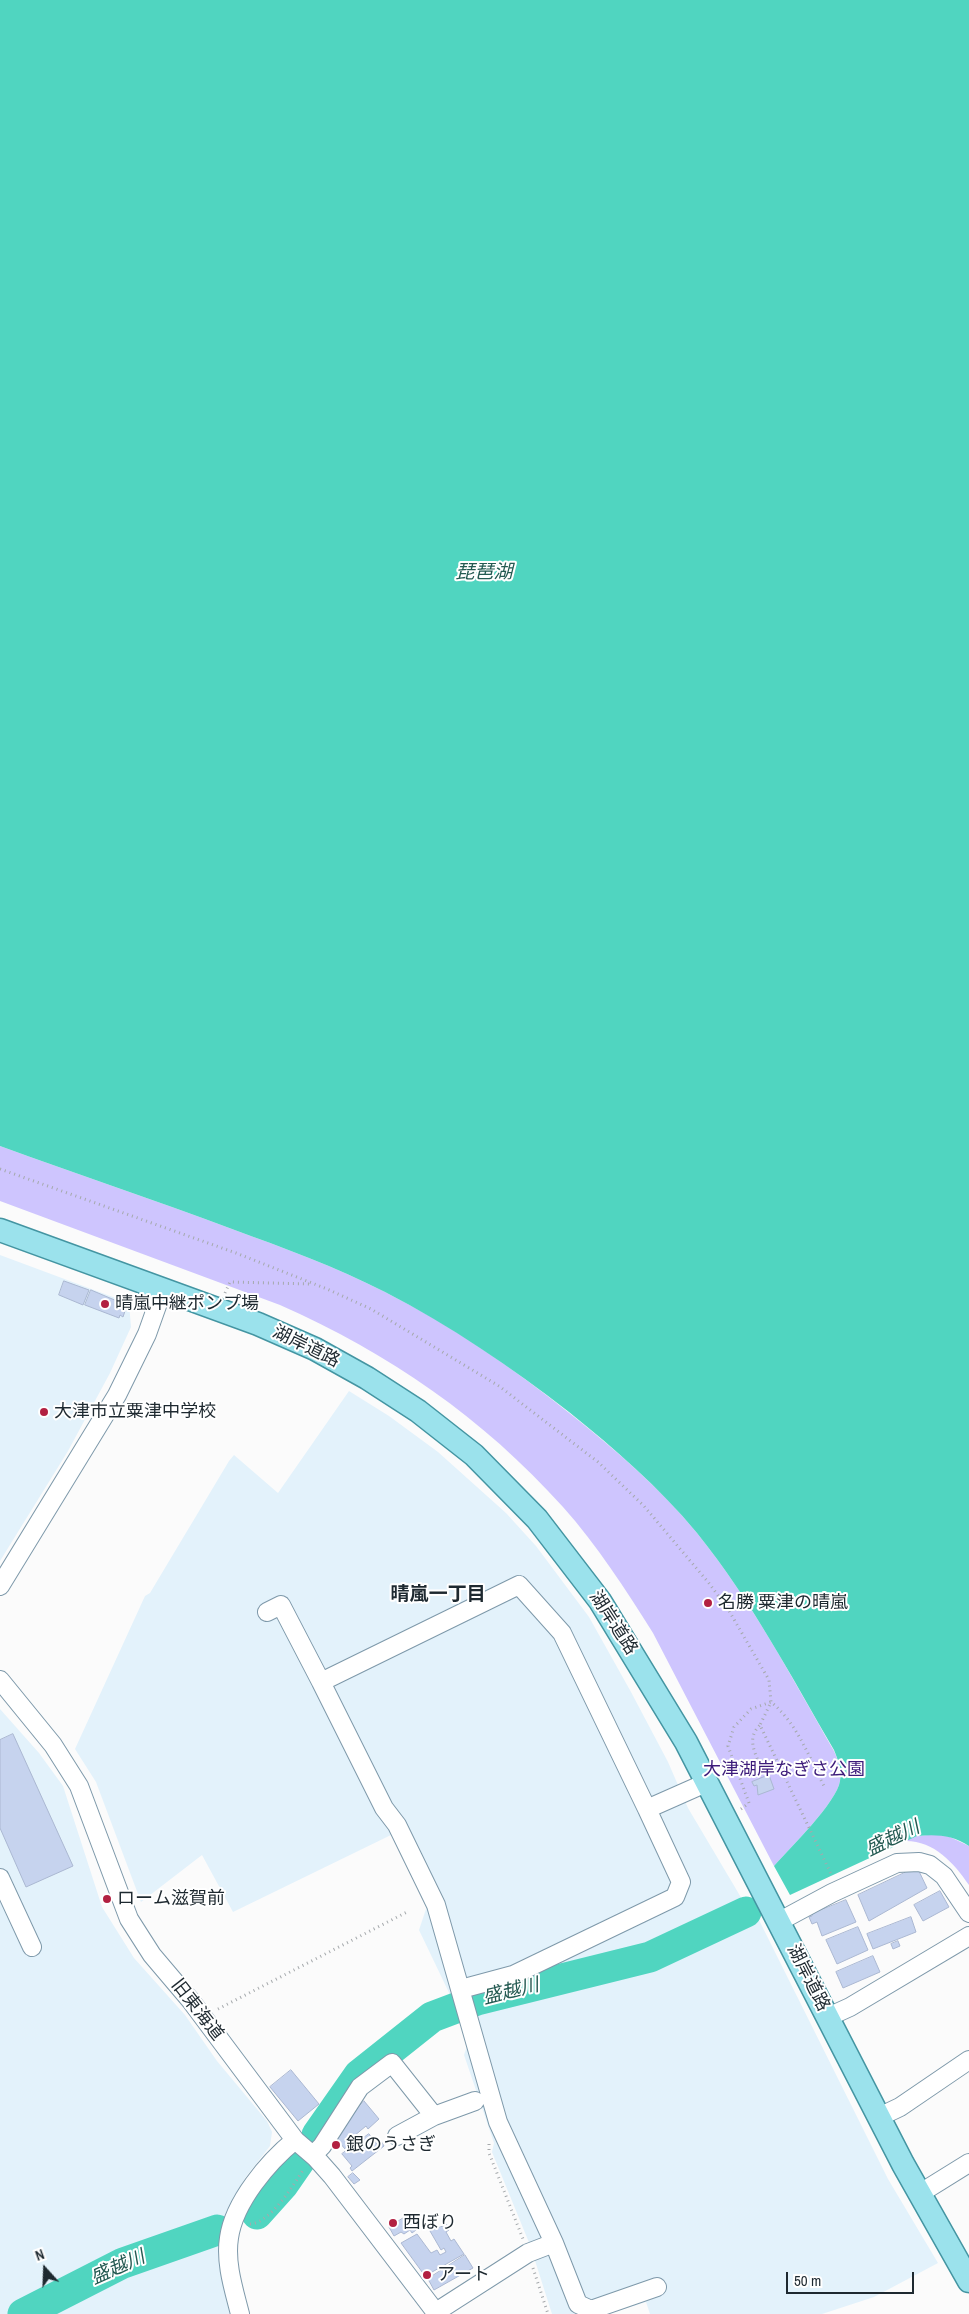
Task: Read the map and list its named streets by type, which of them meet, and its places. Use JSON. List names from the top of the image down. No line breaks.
{"streets":{"main road":["湖岸道路"],"street":["旧東海道"]},"districts":["晴嵐一丁目"],"water":["琵琶湖","盛越川"],"parks":["大津湖岸なぎさ公園"],"places":["晴嵐中継ポンプ場","大津市立粟津中学校","名勝 粟津の晴嵐","ローム滋賀前","銀のうさぎ","西ぼり","アート"],"scale_bar":"50 m","north":"top"}
